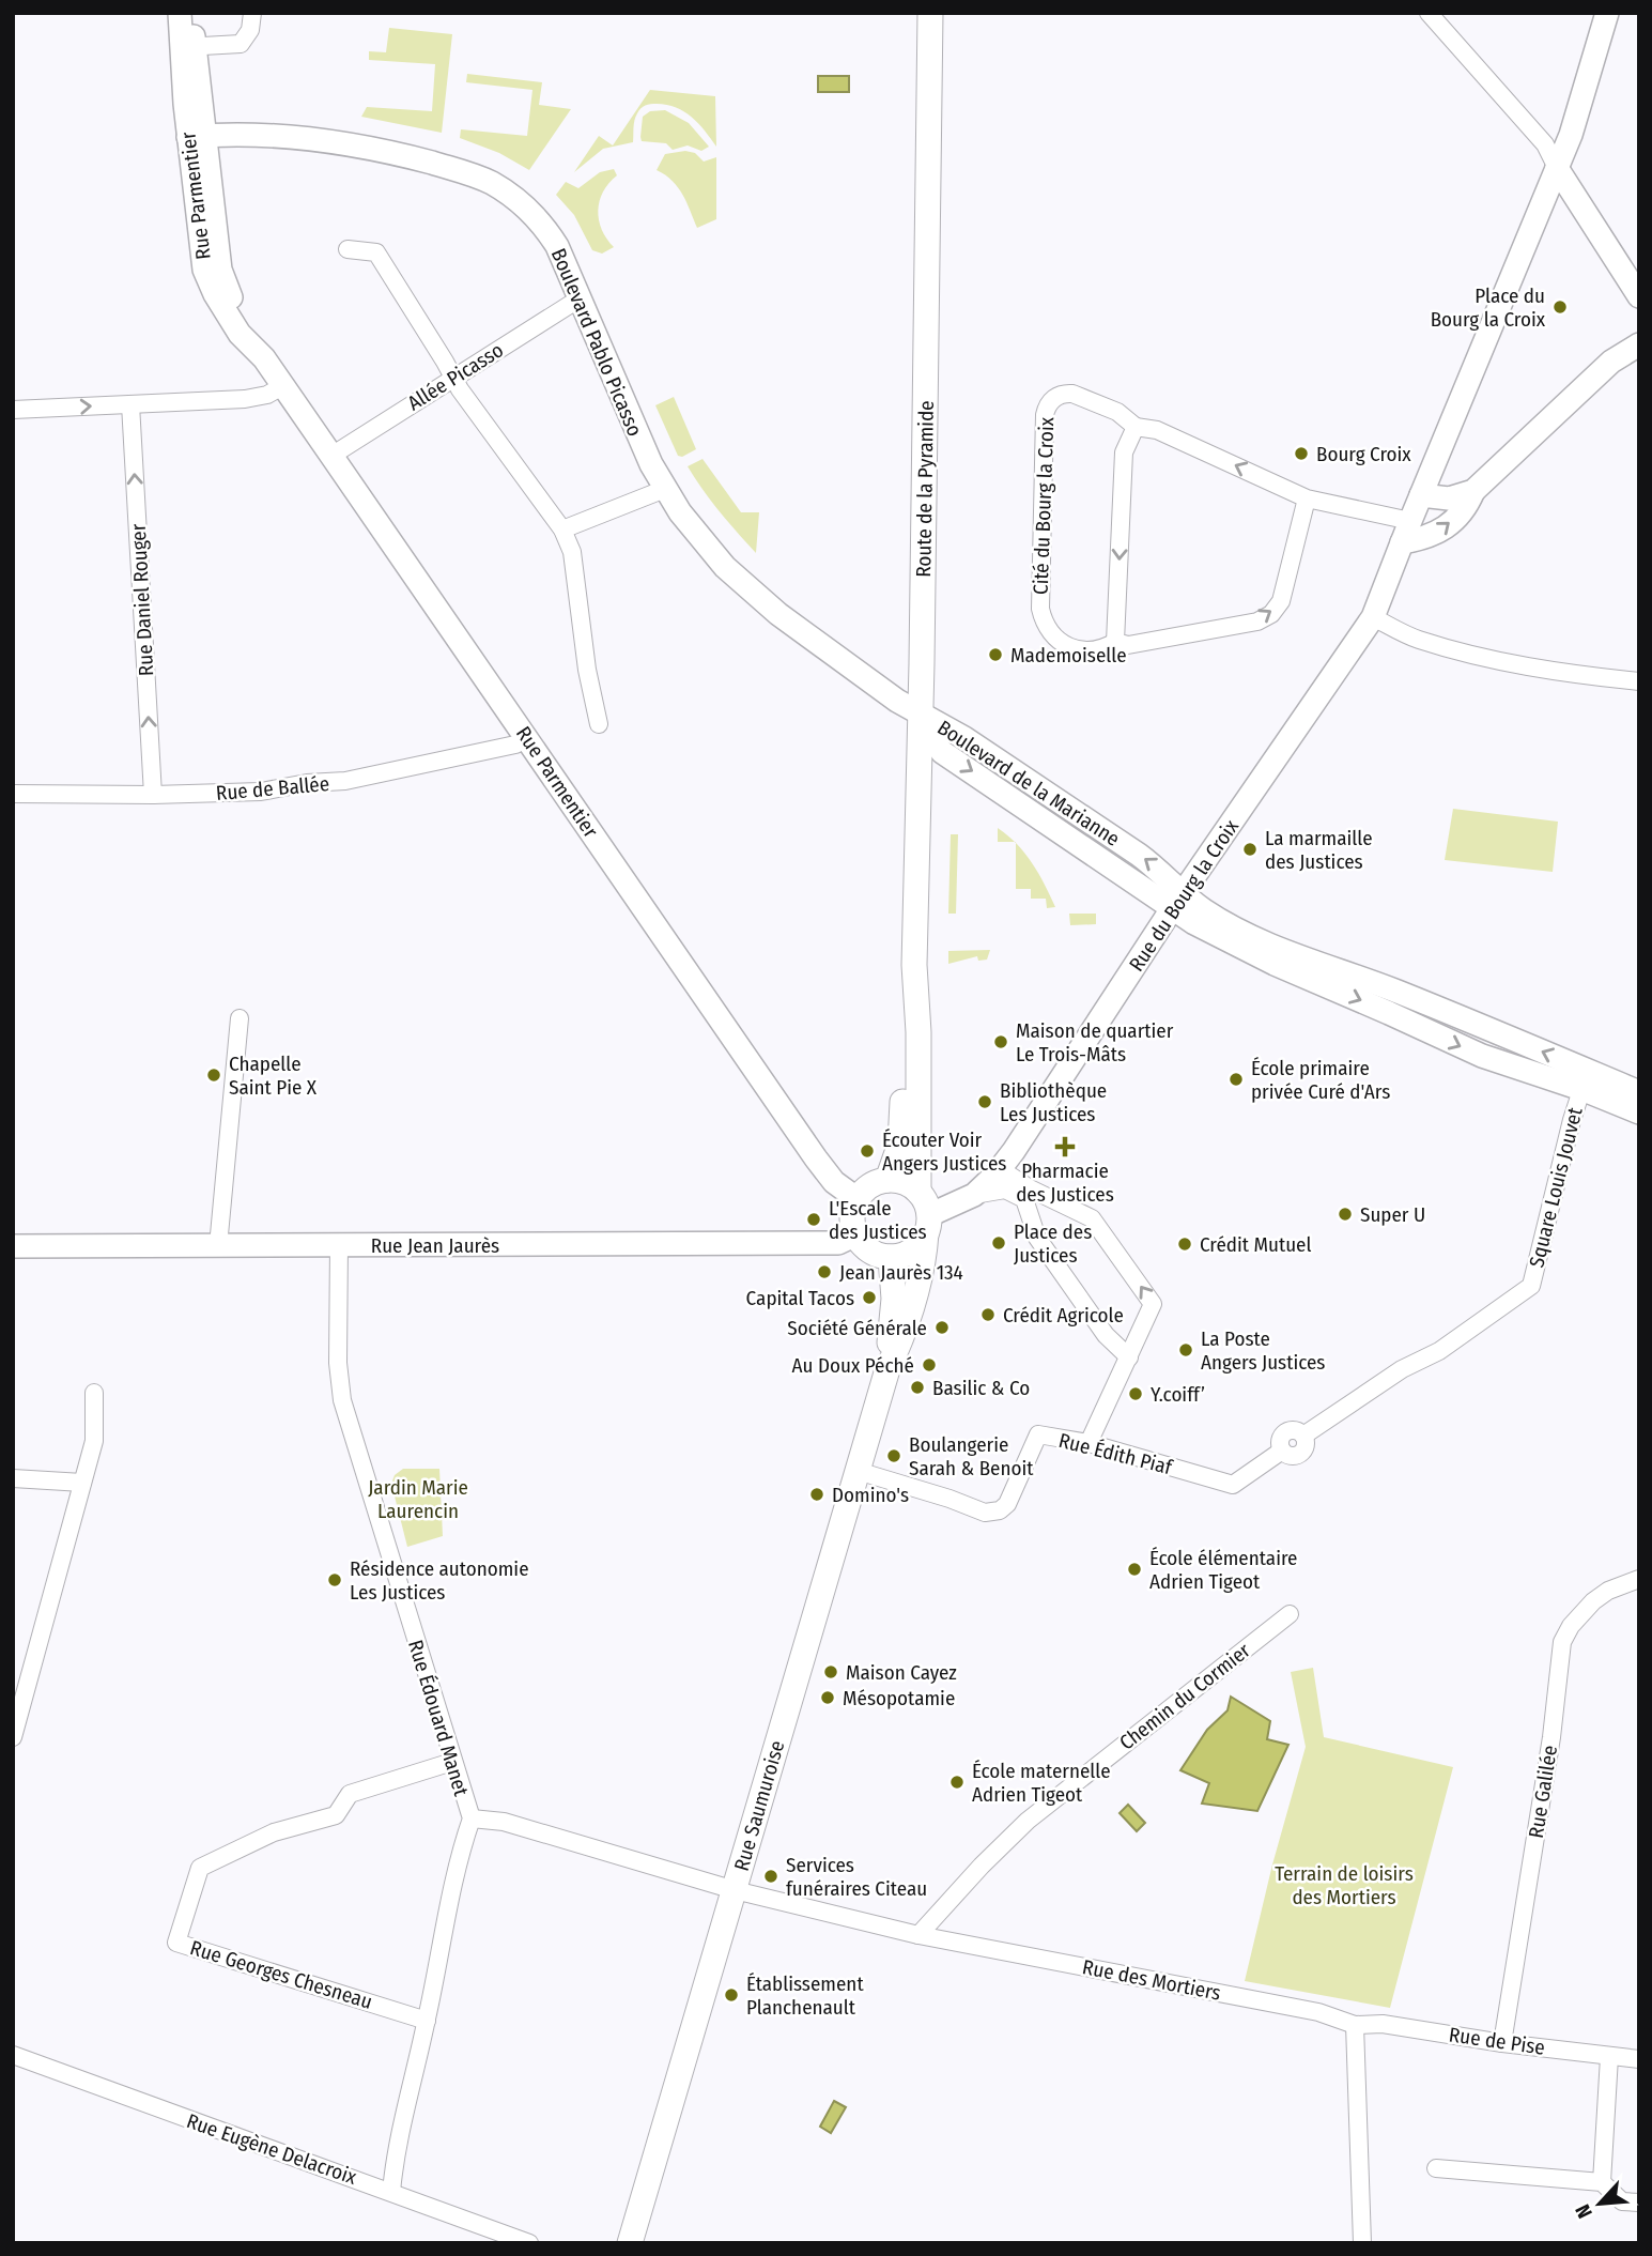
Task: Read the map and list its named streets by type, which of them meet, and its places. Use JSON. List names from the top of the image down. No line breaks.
{"streets":{"main road":["Route de la Pyramide","Rue Saumuroise"],"street":["Rue Parmentier","Boulevard Pablo Picasso","Allée Picasso","Cité du Bourg la Croix","Rue Daniel Rouger","Boulevard de la Marianne","Rue de Ballée","Rue du Bourg la Croix","Square Louis Jouvet","Rue Jean Jaurès","Rue Édith Piaf","Chemin du Cormier","Rue Édouard Manet","Rue Galilée","Rue Georges Chesneau","Rue des Mortiers","Rue de Pise","Rue Eugène Delacroix"]},"crossings":[["Rue Parmentier","Boulevard Pablo Picasso"],["Rue Parmentier","Allée Picasso"],["Rue Parmentier","Route de la Pyramide"],["Rue Parmentier","Rue de Ballée"],["Rue Parmentier","Rue du Bourg la Croix"],["Rue Parmentier","Rue Jean Jaurès"],["Rue Parmentier","Rue Saumuroise"],["Boulevard Pablo Picasso","Allée Picasso"],["Boulevard Pablo Picasso","Route de la Pyramide"],["Boulevard Pablo Picasso","Boulevard de la Marianne"],["Route de la Pyramide","Boulevard de la Marianne"],["Route de la Pyramide","Rue du Bourg la Croix"],["Route de la Pyramide","Rue Jean Jaurès"],["Route de la Pyramide","Rue Saumuroise"],["Cité du Bourg la Croix","Rue du Bourg la Croix"],["Rue Daniel Rouger","Rue de Ballée"],["Boulevard de la Marianne","Rue du Bourg la Croix"],["Boulevard de la Marianne","Square Louis Jouvet"],["Rue du Bourg la Croix","Rue Jean Jaurès"],["Rue du Bourg la Croix","Rue Saumuroise"],["Square Louis Jouvet","Rue Édith Piaf"],["Rue Jean Jaurès","Rue Édouard Manet"],["Rue Jean Jaurès","Rue Saumuroise"],["Rue Édith Piaf","Rue Saumuroise"],["Chemin du Cormier","Rue des Mortiers"],["Rue Édouard Manet","Rue Georges Chesneau"],["Rue Édouard Manet","Rue des Mortiers"],["Rue Édouard Manet","Rue Eugène Delacroix"],["Rue Galilée","Rue de Pise"],["Rue Saumuroise","Rue des Mortiers"],["Rue des Mortiers","Rue de Pise"]],"one_way":["Rue Daniel Rouger"],"parks":["Jardin Marie Laurencin","Terrain de loisirs des Mortiers"],"places":{"other":["Place du Bourg la Croix","Bourg Croix","Mademoiselle","La marmaille des Justices","Maison de quartier Le Trois-Mâts","Chapelle Saint Pie X","École primaire privée Curé d'Ars","Bibliothèque Les Justices","Écouter Voir Angers Justices","Super U","L'Escale des Justices","Place des Justices","Crédit Mutuel","Jean Jaurès 134","Capital Tacos","Crédit Agricole","Société Générale","La Poste Angers Justices","Au Doux Péché","Basilic & Co","Y.coiff’","Boulangerie Sarah & Benoit","Domino's","École élémentaire Adrien Tigeot","Résidence autonomie Les Justices","Maison Cayez","Mésopotamie","École maternelle Adrien Tigeot","Services funéraires Citeau","Établissement Planchenault"],"health":["Pharmacie des Justices"]},"north":"bottom left"}
